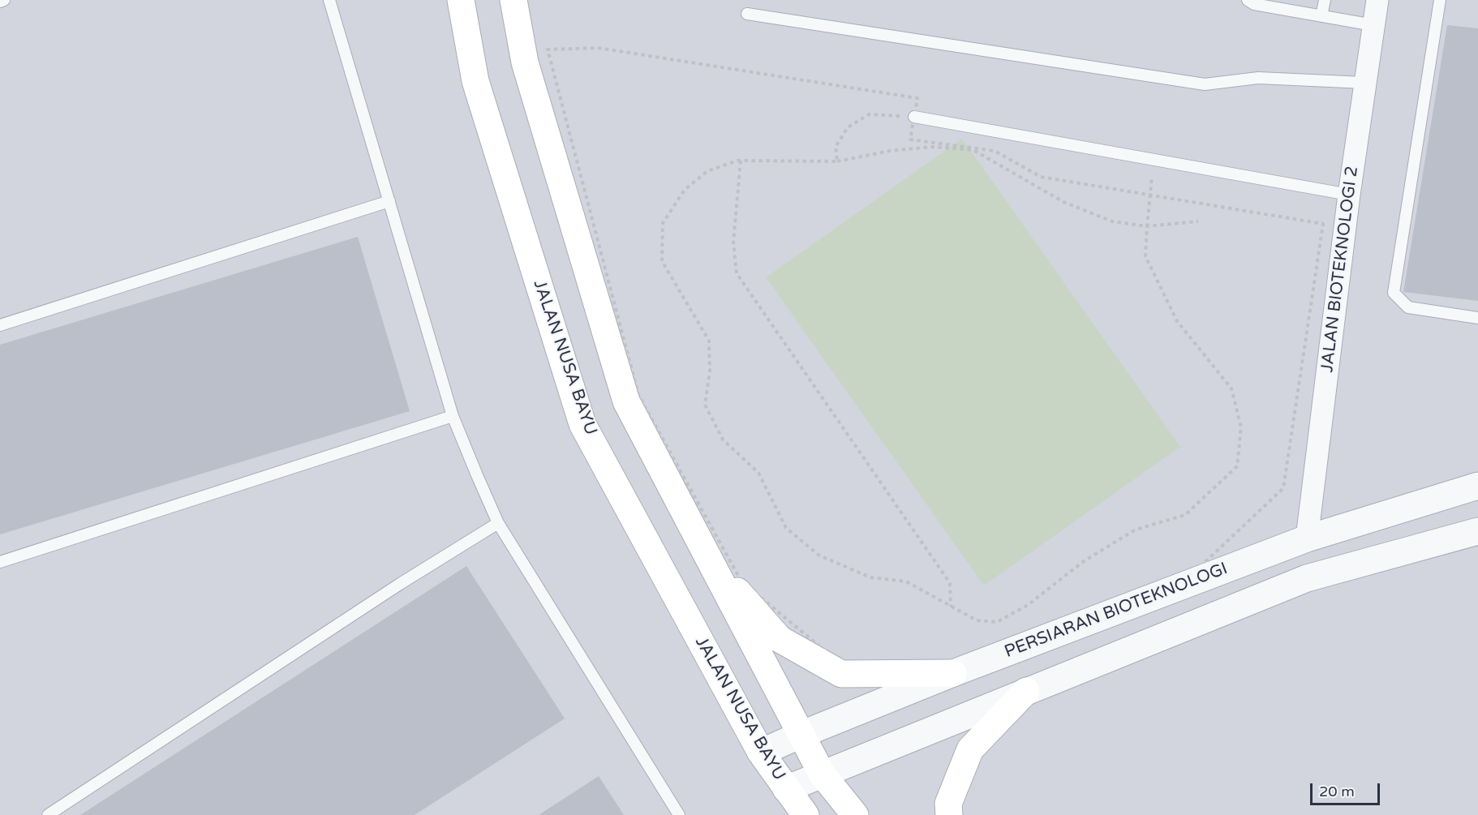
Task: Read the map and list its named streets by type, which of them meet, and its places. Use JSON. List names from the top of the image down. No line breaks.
{"streets":{"main road":["JALAN NUSA BAYU"],"street":["JALAN BIOTEKNOLOGI 2","PERSIARAN BIOTEKNOLOGI"]},"crossings":[["JALAN BIOTEKNOLOGI 2","PERSIARAN BIOTEKNOLOGI"],["JALAN NUSA BAYU","PERSIARAN BIOTEKNOLOGI"]],"scale_bar":"20 m"}
